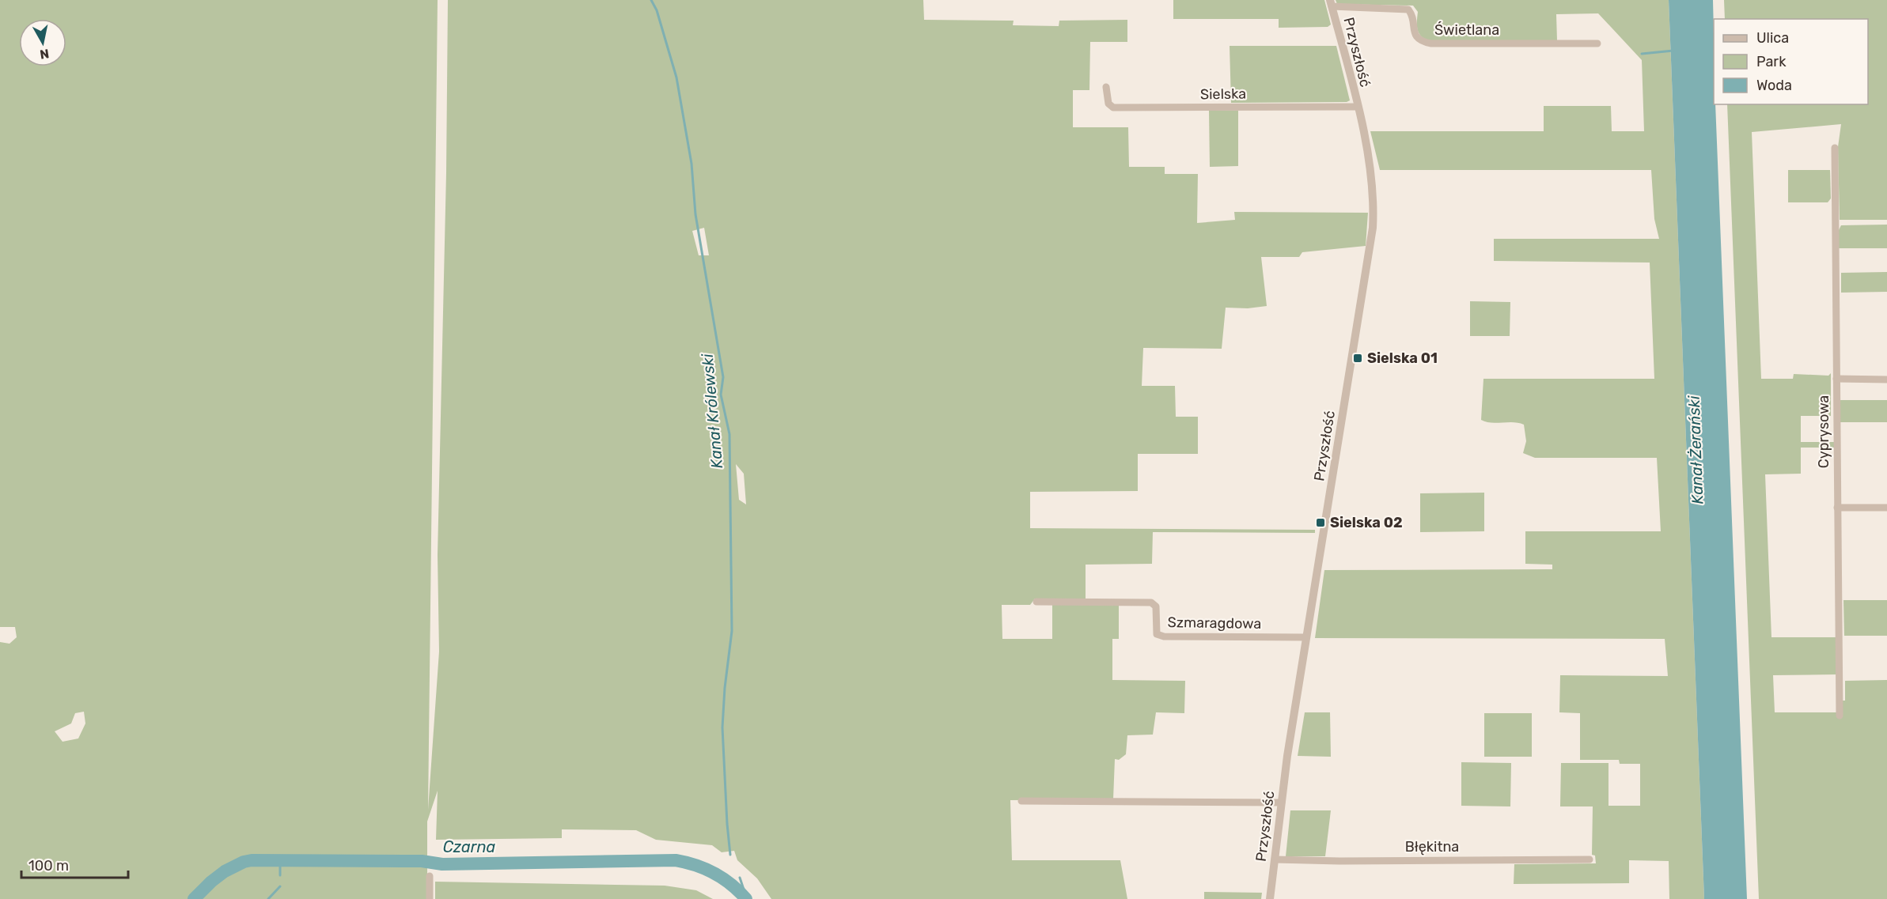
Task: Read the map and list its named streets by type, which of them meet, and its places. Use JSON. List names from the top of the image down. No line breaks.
{"streets":{"street":["Świetlana","Przyszłość","Sielska","Cyprysowa","Szmaragdowa","Błękitna"]},"crossings":[["Świetlana","Przyszłość"],["Przyszłość","Sielska"],["Przyszłość","Szmaragdowa"],["Przyszłość","Błękitna"]],"water":["Kanał Królewski","Kanał Żerański","Czarna"],"places":{"transit":["Sielska 01","Sielska 02"]},"legend":["Ulica","Park","Woda"],"scale_bar":"100 m","north":"bottom"}
